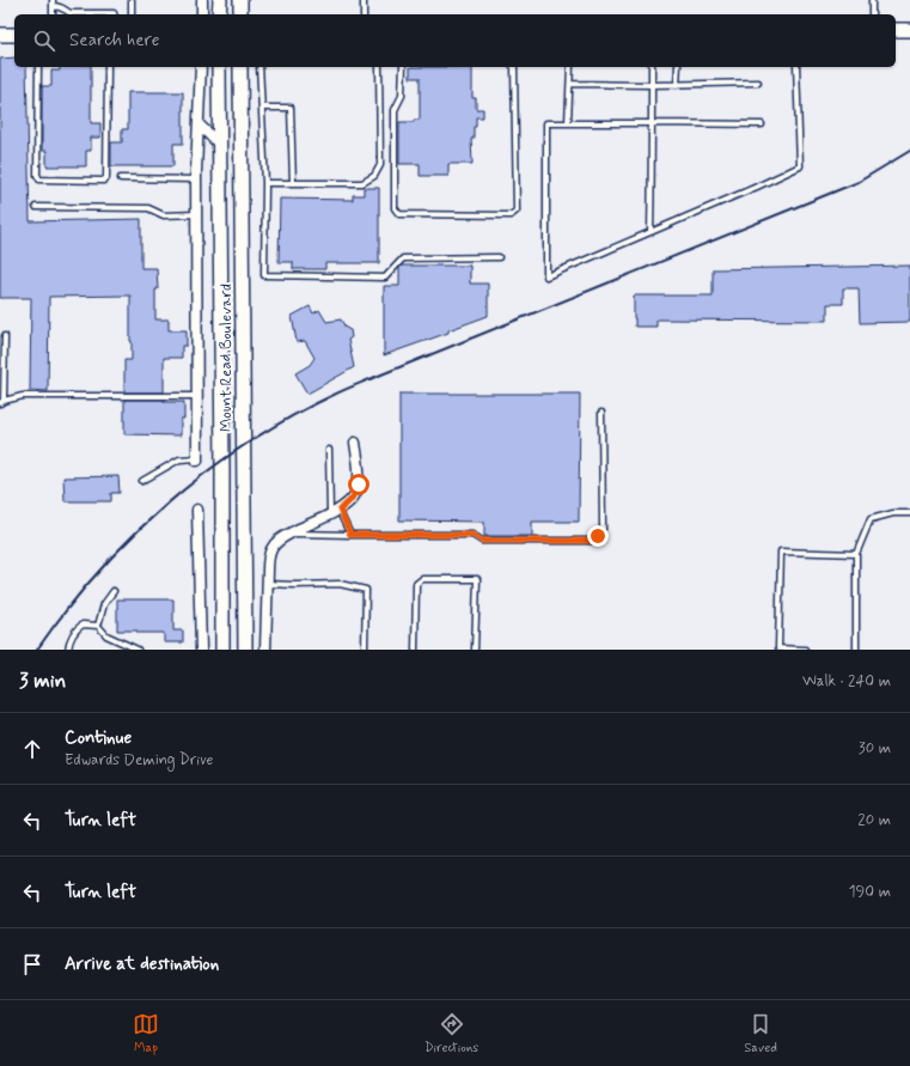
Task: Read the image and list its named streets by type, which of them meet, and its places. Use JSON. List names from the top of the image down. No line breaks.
{"streets":{"main road":["Mount Read Boulevard"]},"page":{"search":"Search here","heading":["3 min","Walk · 240 m"],"list":[["Continue","Edwards Deming Drive","30 m"],["Turn left","20 m"],["Turn left","190 m"],"Arrive at destination"],"nav":["Map","Directions","Saved"]}}
